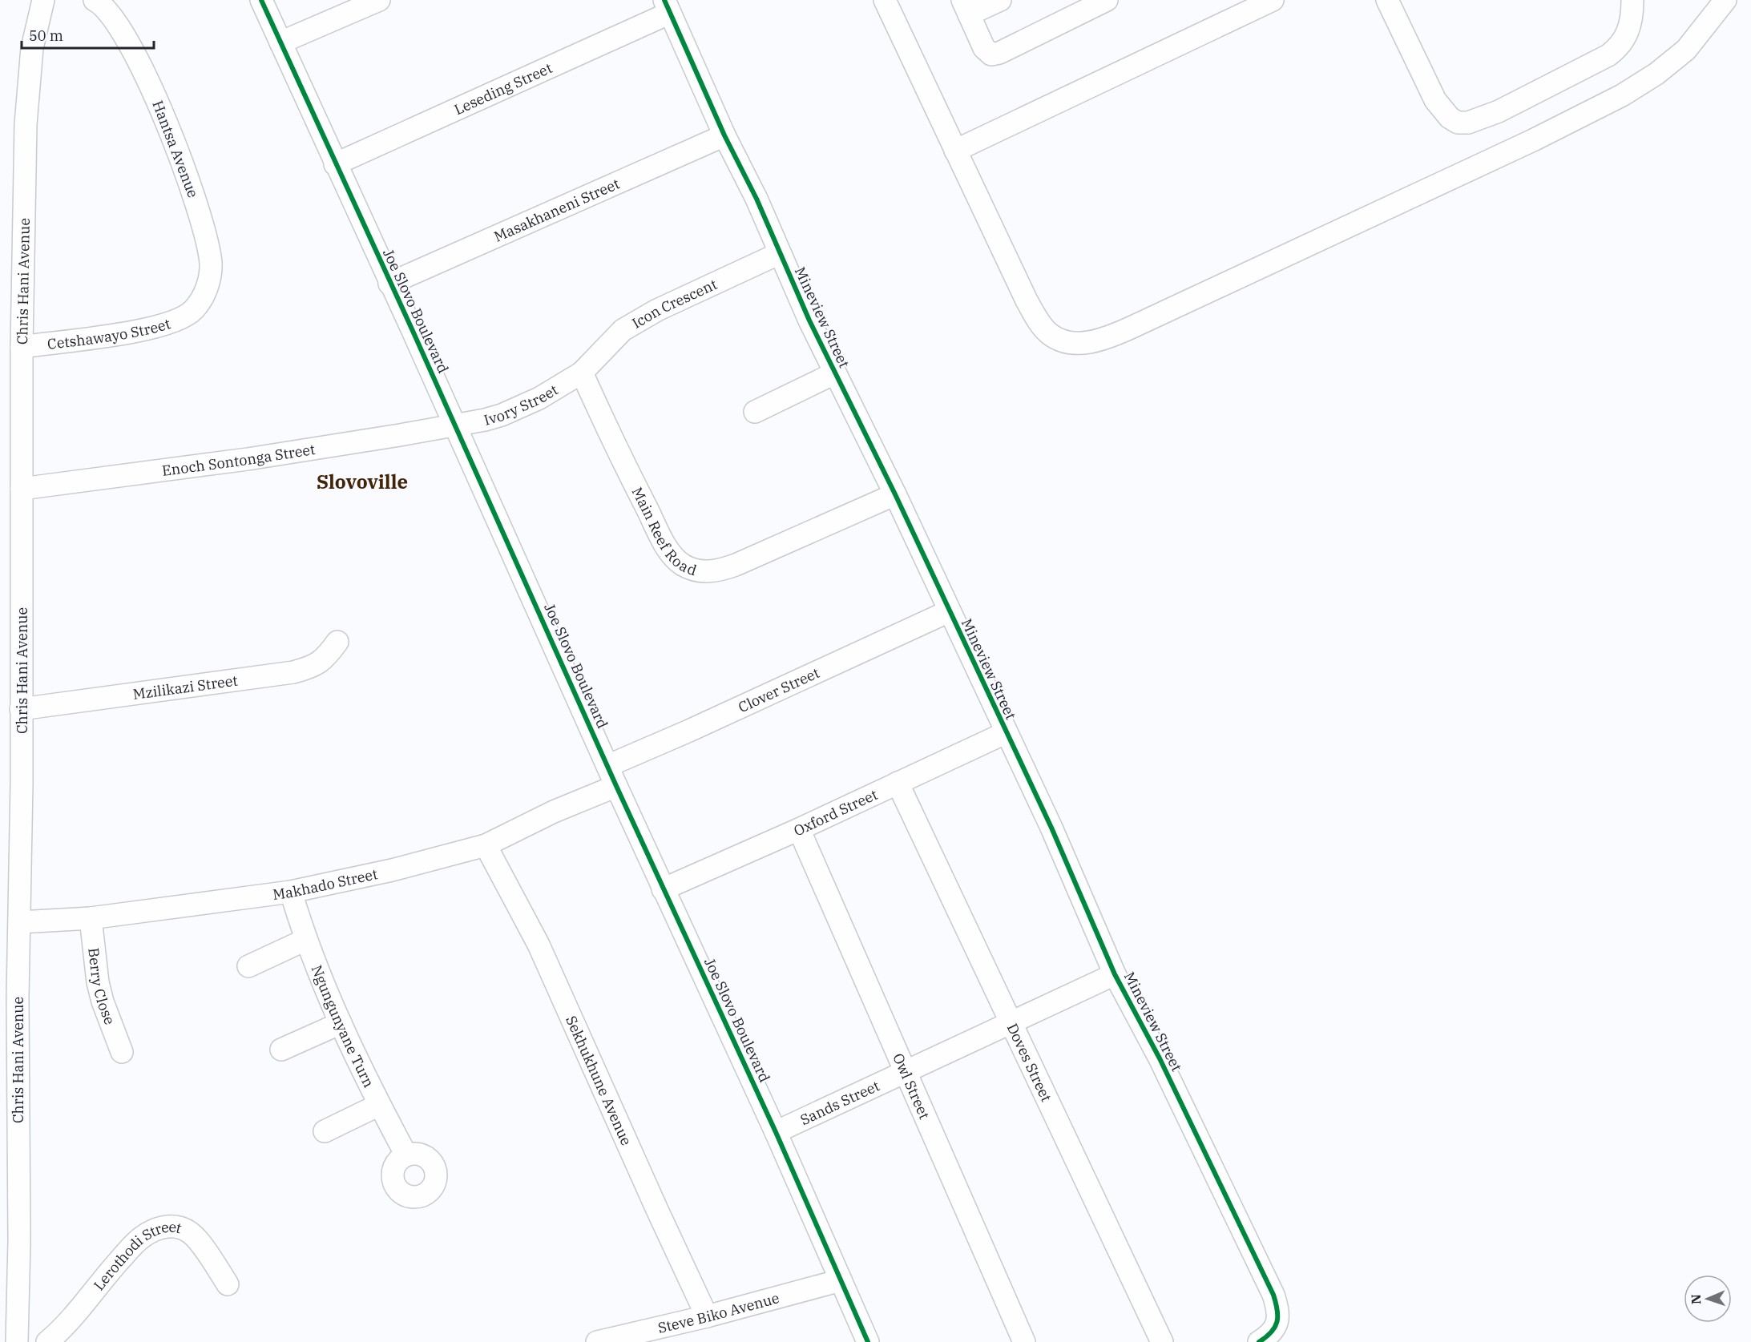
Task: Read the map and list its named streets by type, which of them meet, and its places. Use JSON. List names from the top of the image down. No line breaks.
{"streets":{"street":["Leseding Street","Hantsa Avenue","Masakhaneni Street","Chris Hani Avenue","Icon Crescent","Joe Slovo Boulevard","Mineview Street","Cetshawayo Street","Ivory Street","Enoch Sontonga Street","Main Reef Road","Mzilikazi Street","Clover Street","Oxford Street","Makhado Street","Berry Close","Ngungunyane Turn","Doves Street","Sekhukhune Avenue","Owl Street","Sands Street","Lerothodi Street","Steve Biko Avenue"]},"crossings":[["Leseding Street","Joe Slovo Boulevard"],["Leseding Street","Mineview Street"],["Hantsa Avenue","Cetshawayo Street"],["Masakhaneni Street","Joe Slovo Boulevard"],["Masakhaneni Street","Mineview Street"],["Chris Hani Avenue","Cetshawayo Street"],["Chris Hani Avenue","Enoch Sontonga Street"],["Chris Hani Avenue","Mzilikazi Street"],["Chris Hani Avenue","Makhado Street"],["Icon Crescent","Mineview Street"],["Icon Crescent","Ivory Street"],["Icon Crescent","Main Reef Road"],["Joe Slovo Boulevard","Ivory Street"],["Joe Slovo Boulevard","Enoch Sontonga Street"],["Joe Slovo Boulevard","Clover Street"],["Joe Slovo Boulevard","Oxford Street"],["Joe Slovo Boulevard","Makhado Street"],["Joe Slovo Boulevard","Sands Street"],["Joe Slovo Boulevard","Steve Biko Avenue"],["Mineview Street","Main Reef Road"],["Mineview Street","Clover Street"],["Mineview Street","Oxford Street"],["Mineview Street","Sands Street"],["Ivory Street","Enoch Sontonga Street"],["Ivory Street","Main Reef Road"],["Oxford Street","Doves Street"],["Oxford Street","Owl Street"],["Makhado Street","Berry Close"],["Makhado Street","Ngungunyane Turn"],["Makhado Street","Sekhukhune Avenue"],["Doves Street","Sands Street"],["Sekhukhune Avenue","Steve Biko Avenue"],["Owl Street","Sands Street"]],"districts":["Slovoville"],"scale_bar":"50 m","north":"left"}
